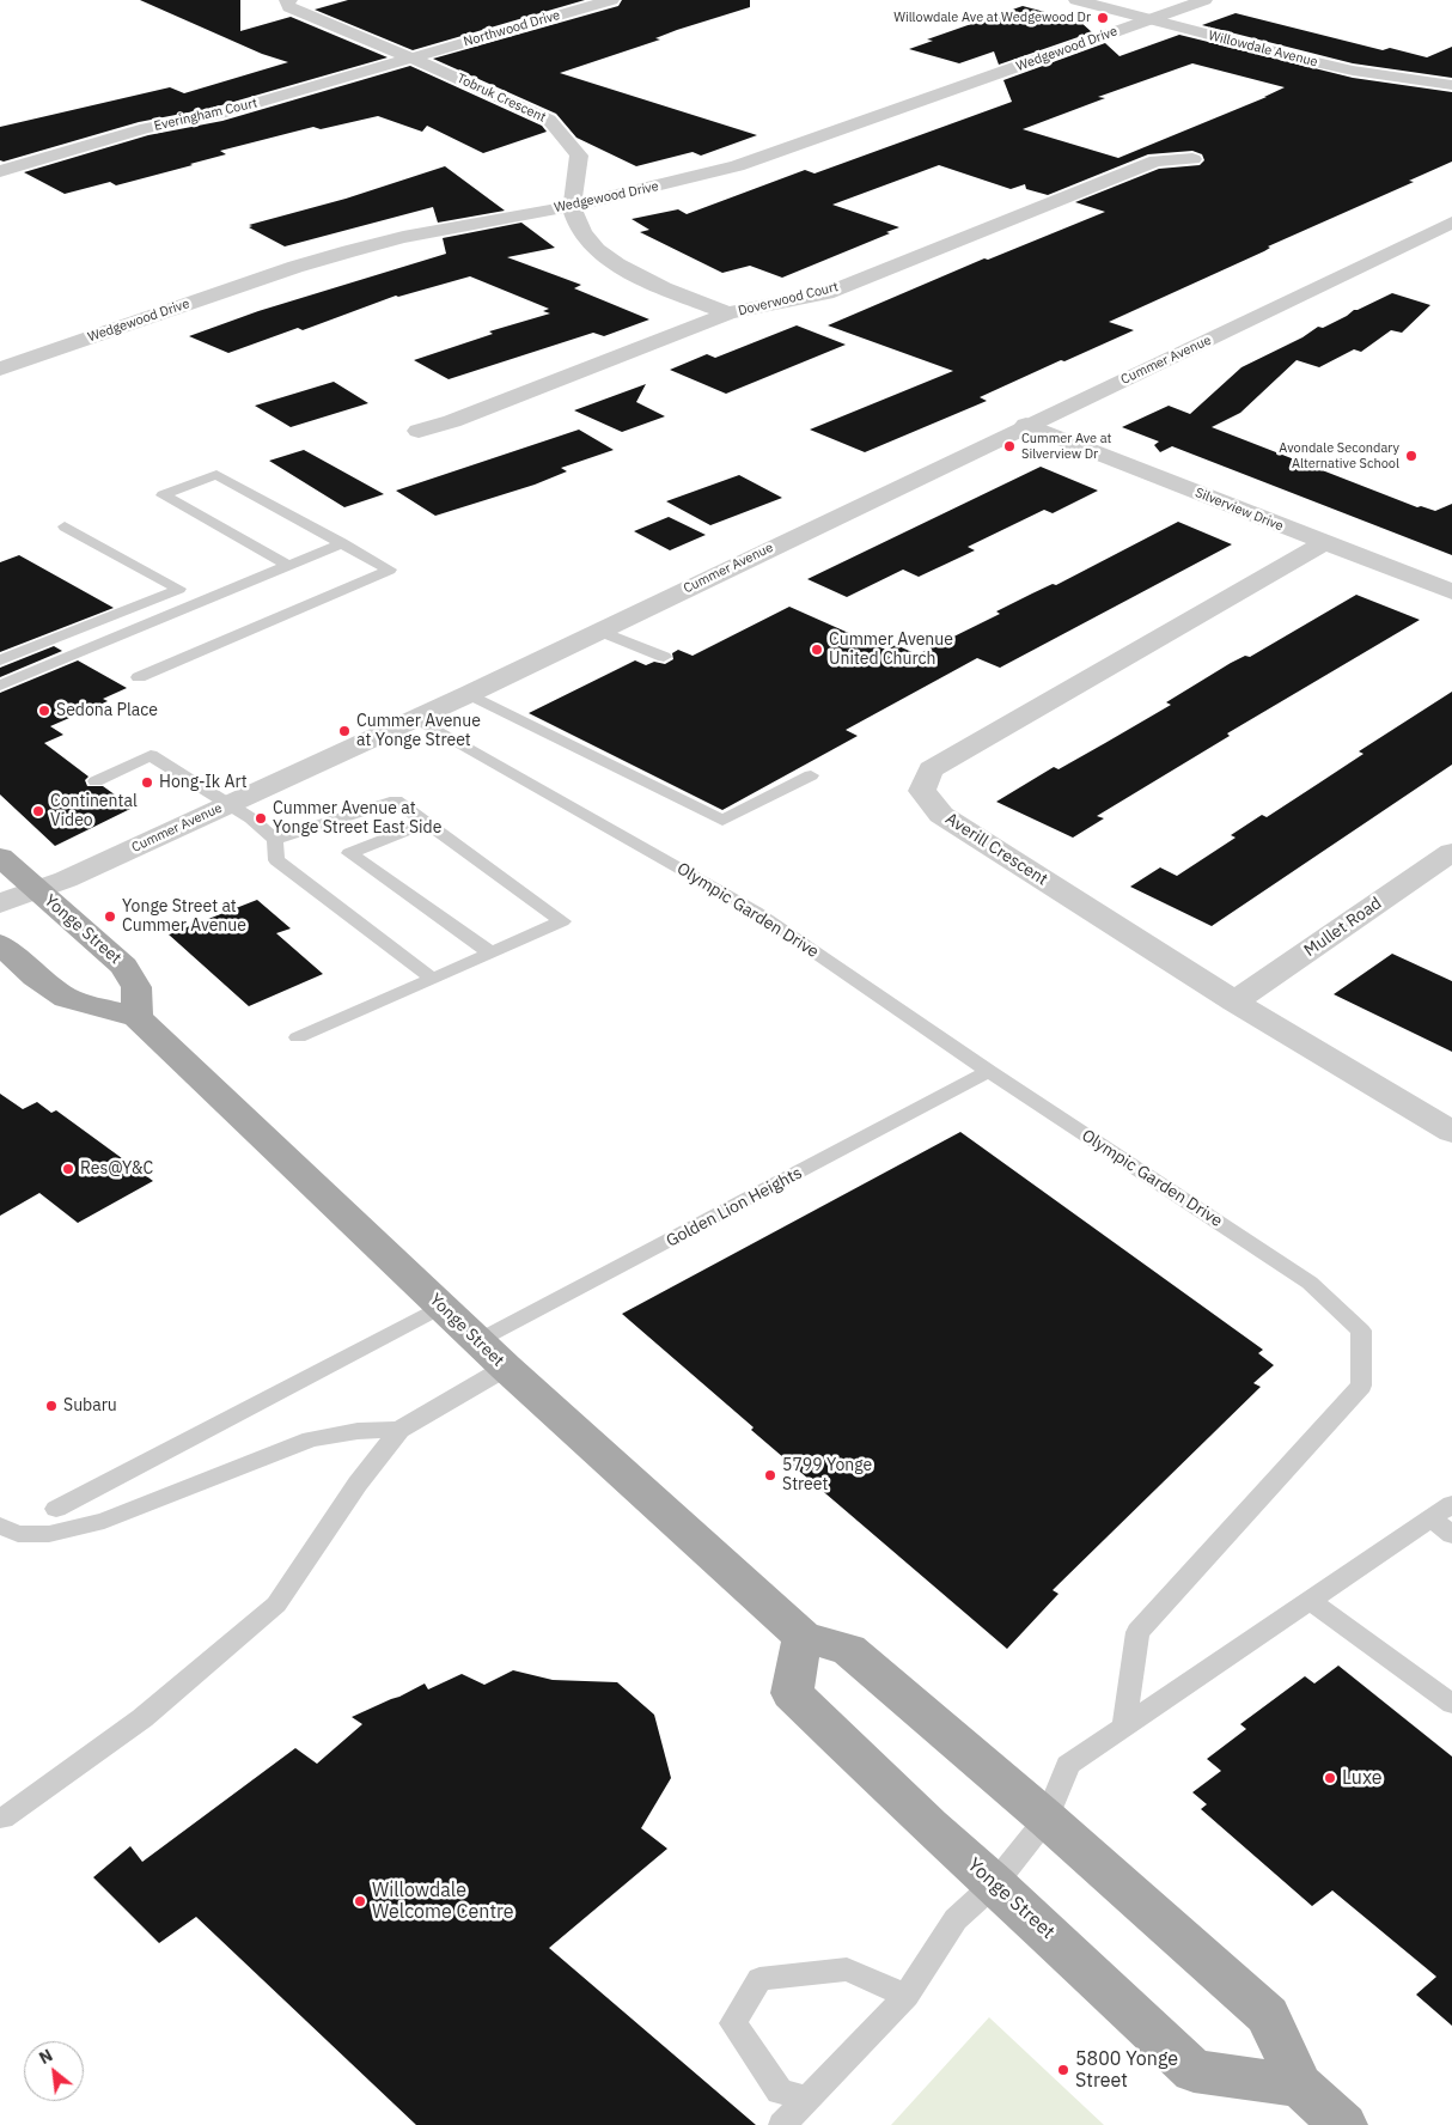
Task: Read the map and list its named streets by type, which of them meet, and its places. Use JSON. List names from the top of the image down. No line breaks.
{"streets":{"main road":["Yonge Street"],"street":["Northwood Drive","Wedgewood Drive","Willowdale Avenue","Tobruk Crescent","Everingham Court","Doverwood Court","Cummer Avenue","Silverview Drive","Averill Crescent","Mullet Road"],"lane":["Olympic Garden Drive","Golden Lion Heights"]},"crossings":[["Northwood Drive","Tobruk Crescent"],["Northwood Drive","Everingham Court"],["Wedgewood Drive","Willowdale Avenue"],["Wedgewood Drive","Tobruk Crescent"],["Tobruk Crescent","Everingham Court"],["Tobruk Crescent","Doverwood Court"],["Cummer Avenue","Silverview Drive"],["Cummer Avenue","Olympic Garden Drive"],["Cummer Avenue","Yonge Street"],["Silverview Drive","Averill Crescent"],["Averill Crescent","Mullet Road"],["Olympic Garden Drive","Golden Lion Heights"],["Yonge Street","Golden Lion Heights"]],"places":["Willowdale Ave at Wedgewood Dr","Cummer Ave at Silverview Dr","Avondale Secondary Alternative School","Cummer Avenue United Church","Sedona Place","Cummer Avenue at Yonge Street","Hong-Ik Art","Continental Video","Cummer Avenue at Yonge Street East Side","Yonge Street at Cummer Avenue","Res@Y&C","Subaru","5799 Yonge Street","Luxe","Willowdale Welcome Centre","5800 Yonge Street"],"north":"top left"}
